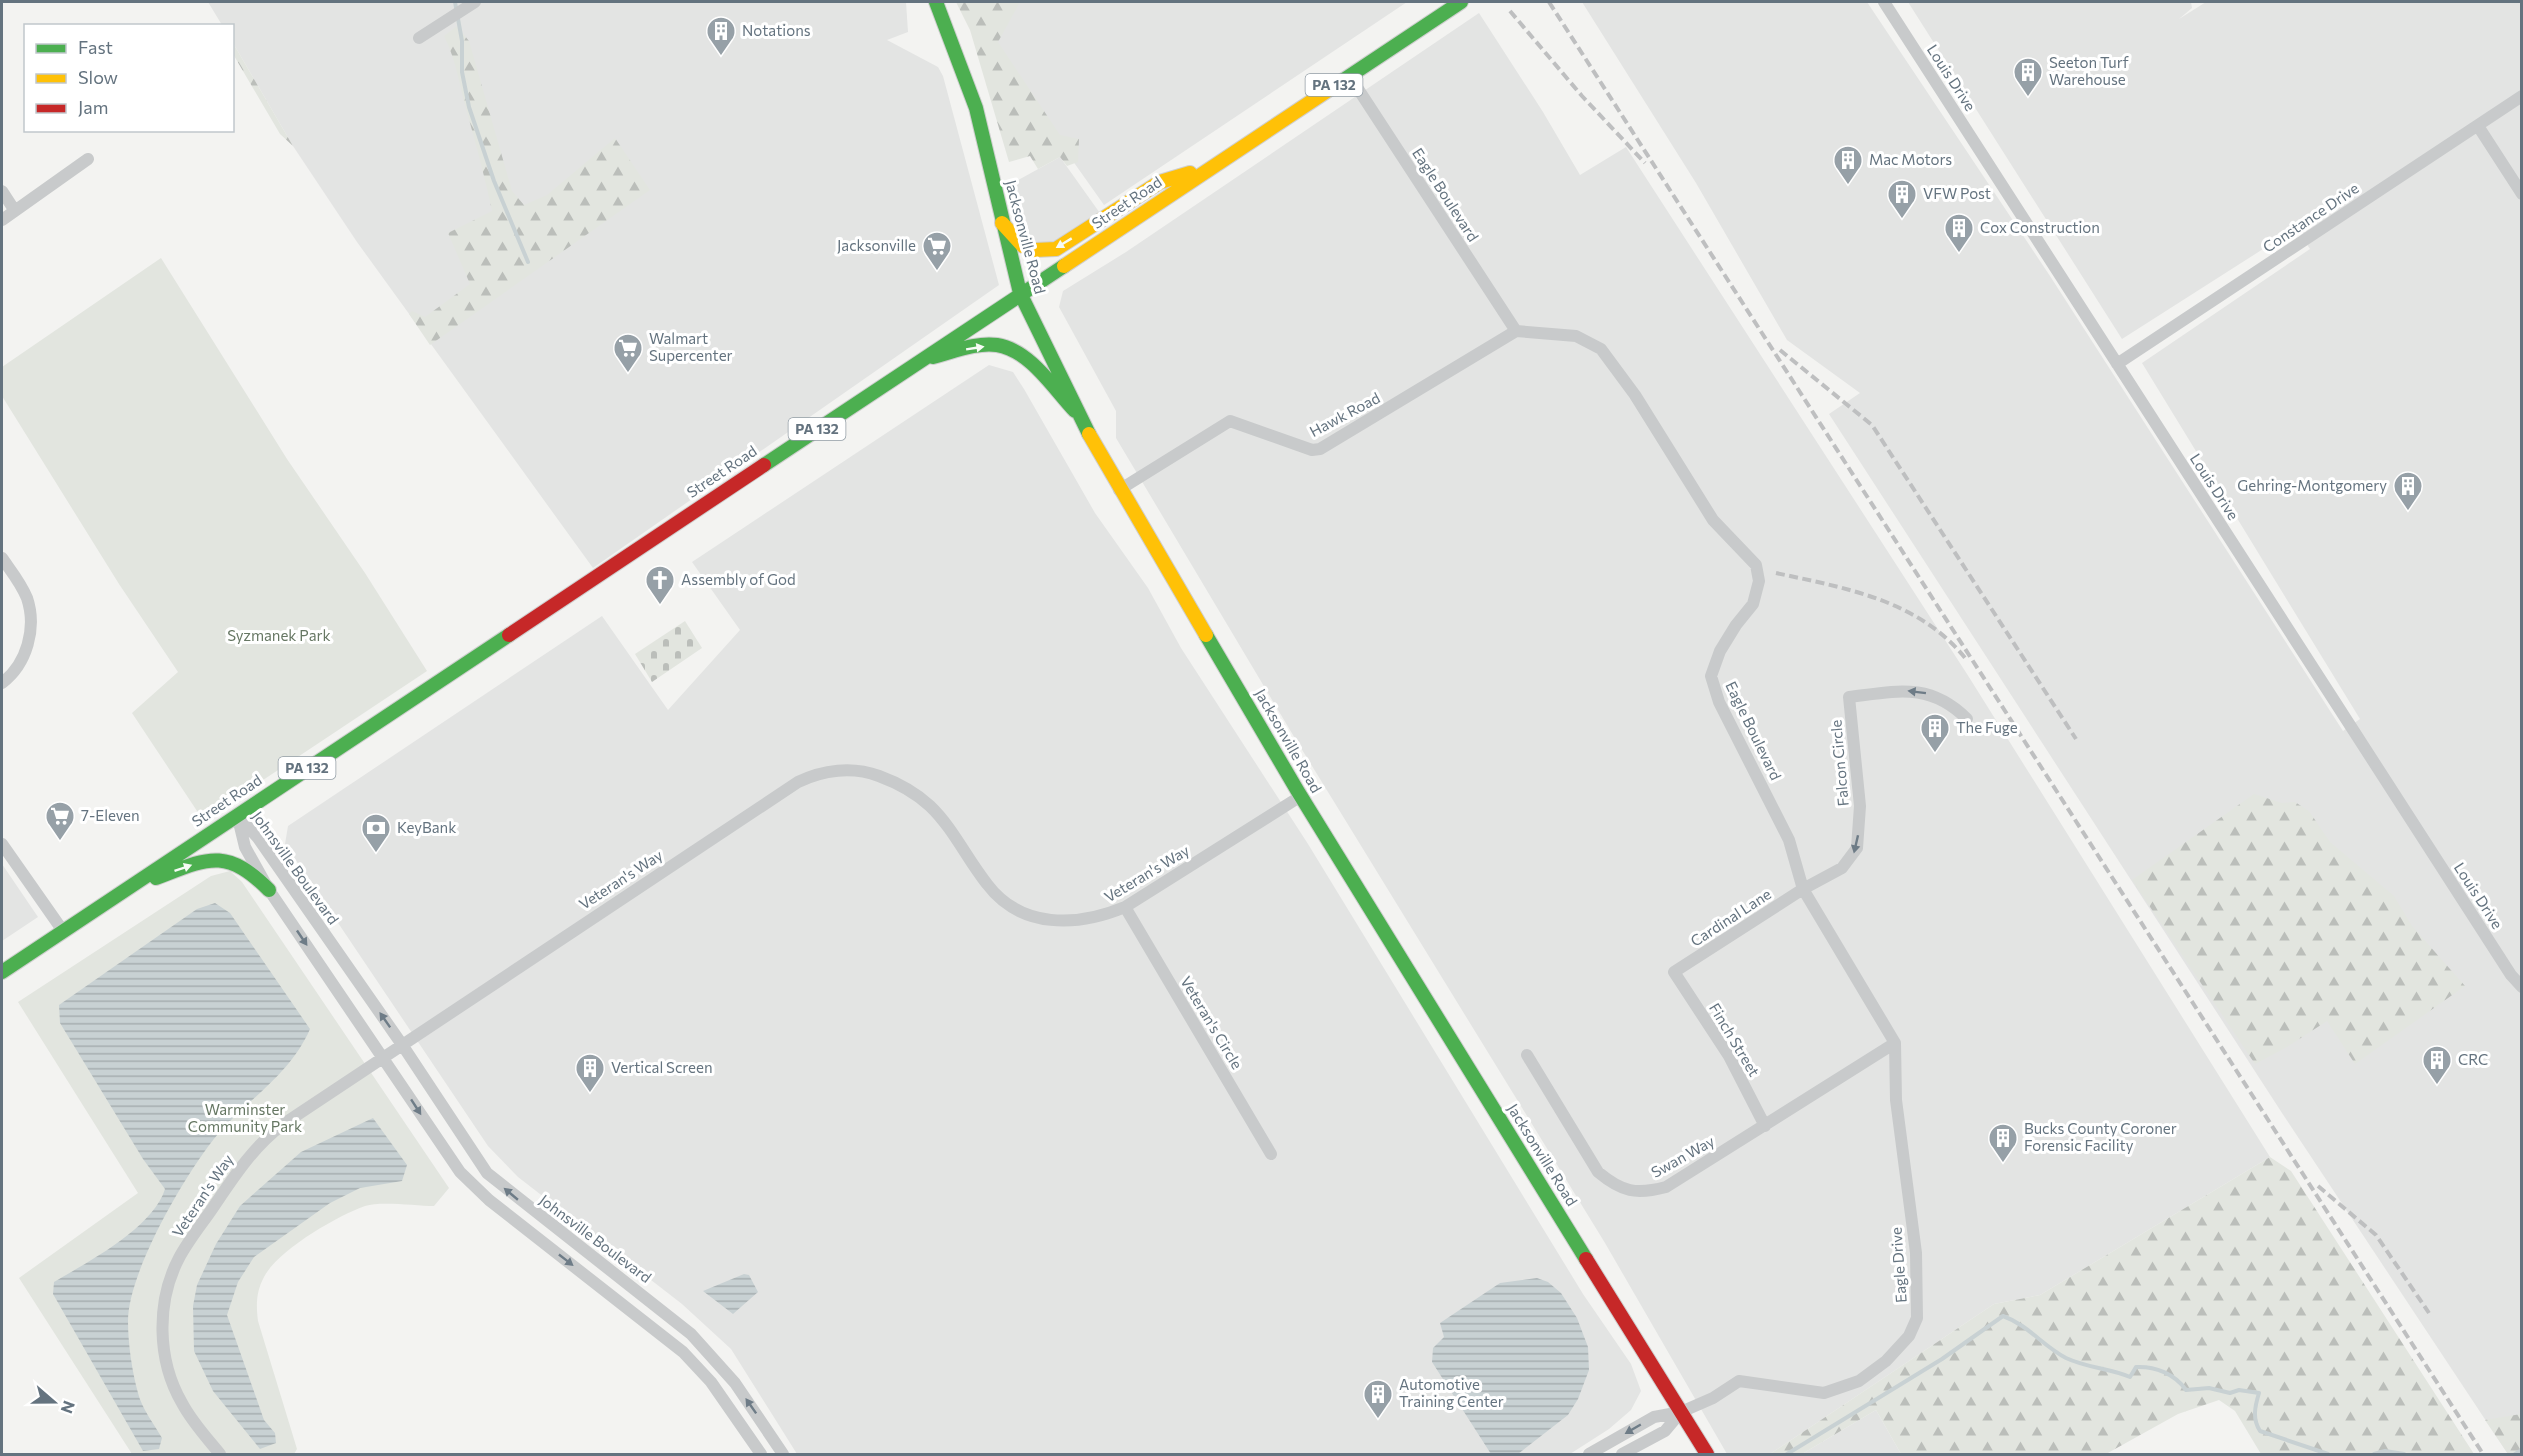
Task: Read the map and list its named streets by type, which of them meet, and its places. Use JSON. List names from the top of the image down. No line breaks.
{"streets":{"main road":["PA 132","Street Road","Jacksonville Road"],"street":["Louis Drive","Eagle Boulevard","Constance Drive","Hawk Road","Falcon Circle","Johnsville Boulevard","Veteran's Way","Cardinal Lane","Veteran's Circle","Finch Street","Swan Way","Eagle Drive"]},"crossings":[["Louis Drive","Constance Drive"],["Eagle Boulevard","Street Road"],["Eagle Boulevard","Hawk Road"],["Eagle Boulevard","Falcon Circle"],["Eagle Boulevard","Cardinal Lane"],["Eagle Boulevard","Swan Way"],["Eagle Boulevard","Eagle Drive"],["Street Road","Jacksonville Road"],["Street Road","Johnsville Boulevard"],["Jacksonville Road","Hawk Road"],["Jacksonville Road","Veteran's Way"],["Jacksonville Road","Eagle Drive"],["Falcon Circle","Cardinal Lane"],["Johnsville Boulevard","Veteran's Way"],["Veteran's Way","Veteran's Circle"],["Cardinal Lane","Finch Street"],["Finch Street","Swan Way"],["Swan Way","Eagle Drive"]],"parks":["Syzmanek Park","Warminster Community Park"],"places":{"building":["Notations","Seeton Turf Warehouse","Mac Motors","VFW Post","Cox Construction","Gehring-Montgomery","The Fuge","CRC","Vertical Screen","Bucks County Coroner Forensic Facility","Automotive Training Center"],"supermarket":["Jacksonville","Walmart Supercenter","7-Eleven"],"church":["Assembly of God"],"bank":["KeyBank"]},"legend":["Fast","Slow","Jam"],"north":"right"}
